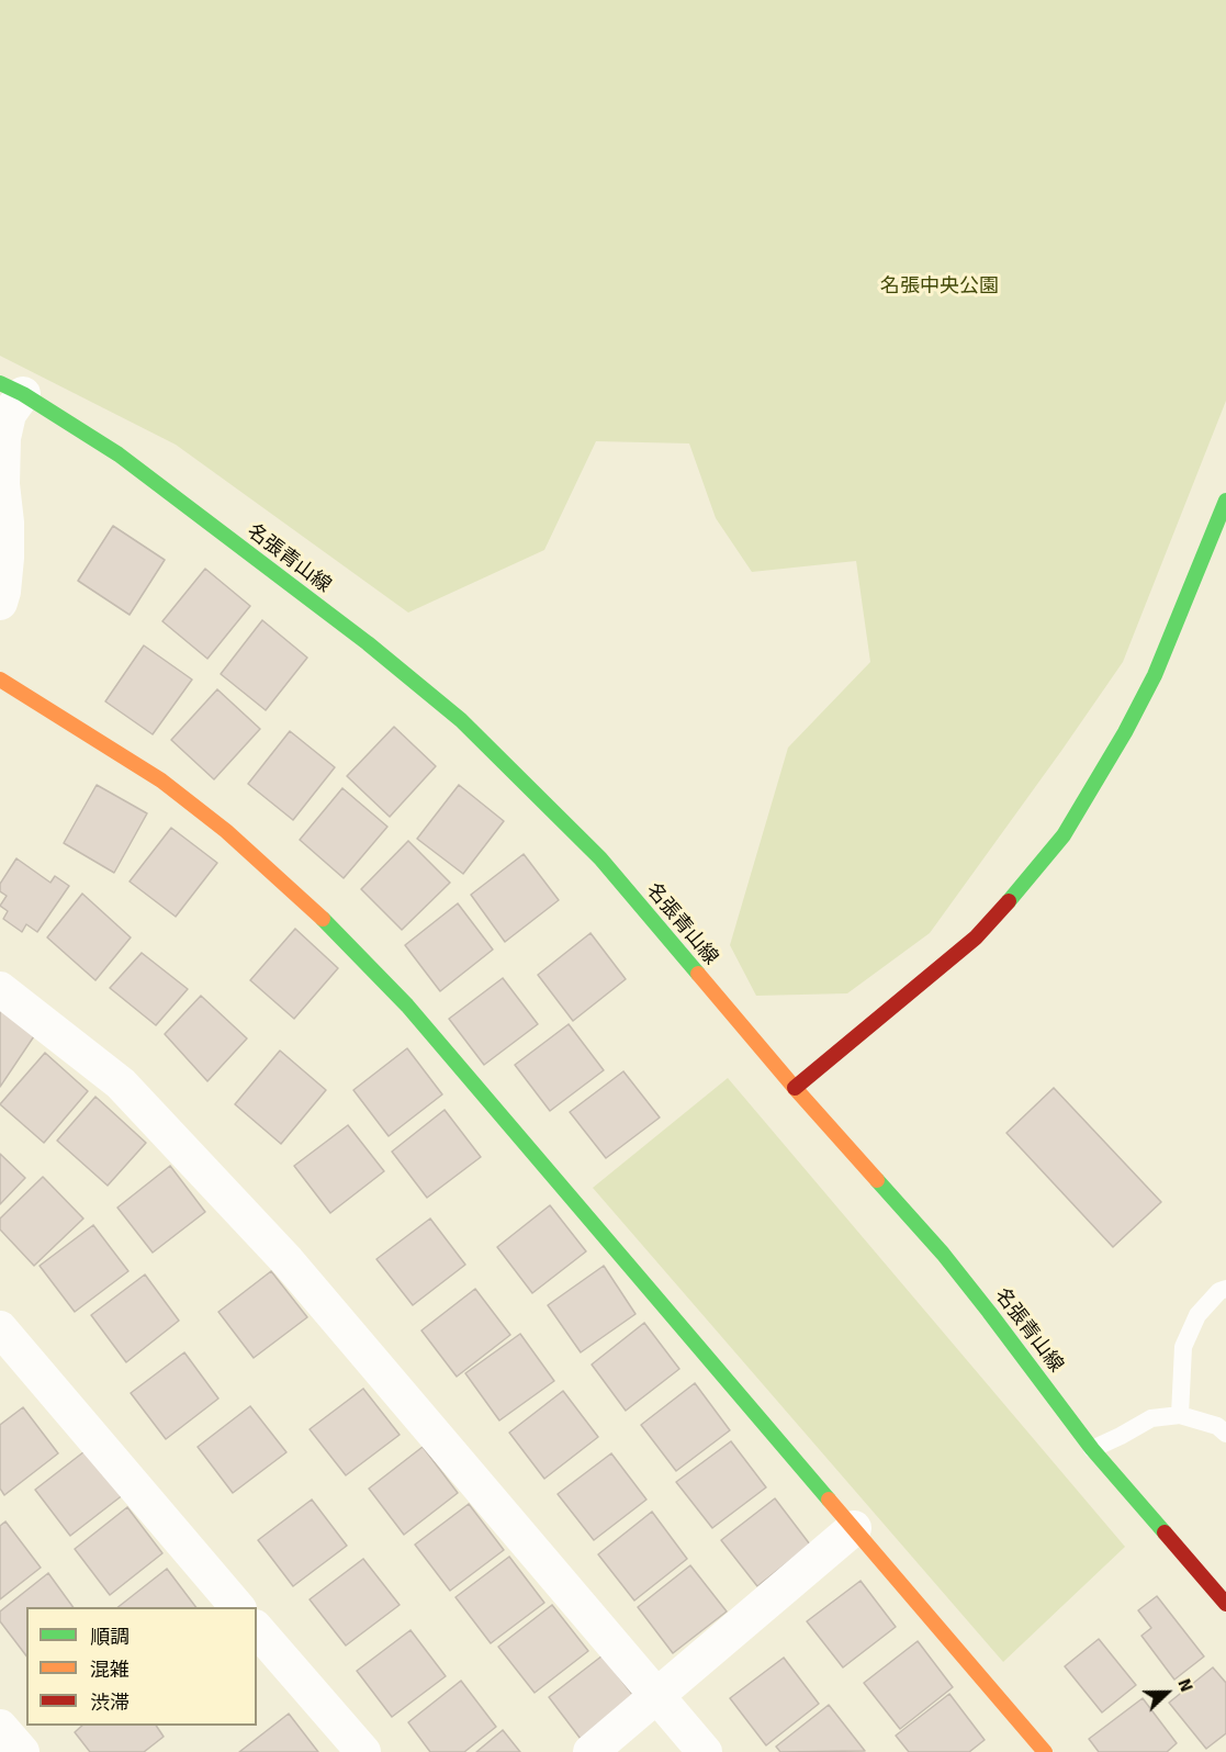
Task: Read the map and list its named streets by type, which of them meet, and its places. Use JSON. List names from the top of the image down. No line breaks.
{"streets":{"street":["名張青山線"]},"parks":["名張中央公園"],"legend":["順調","混雑","渋滞"],"north":"right"}
